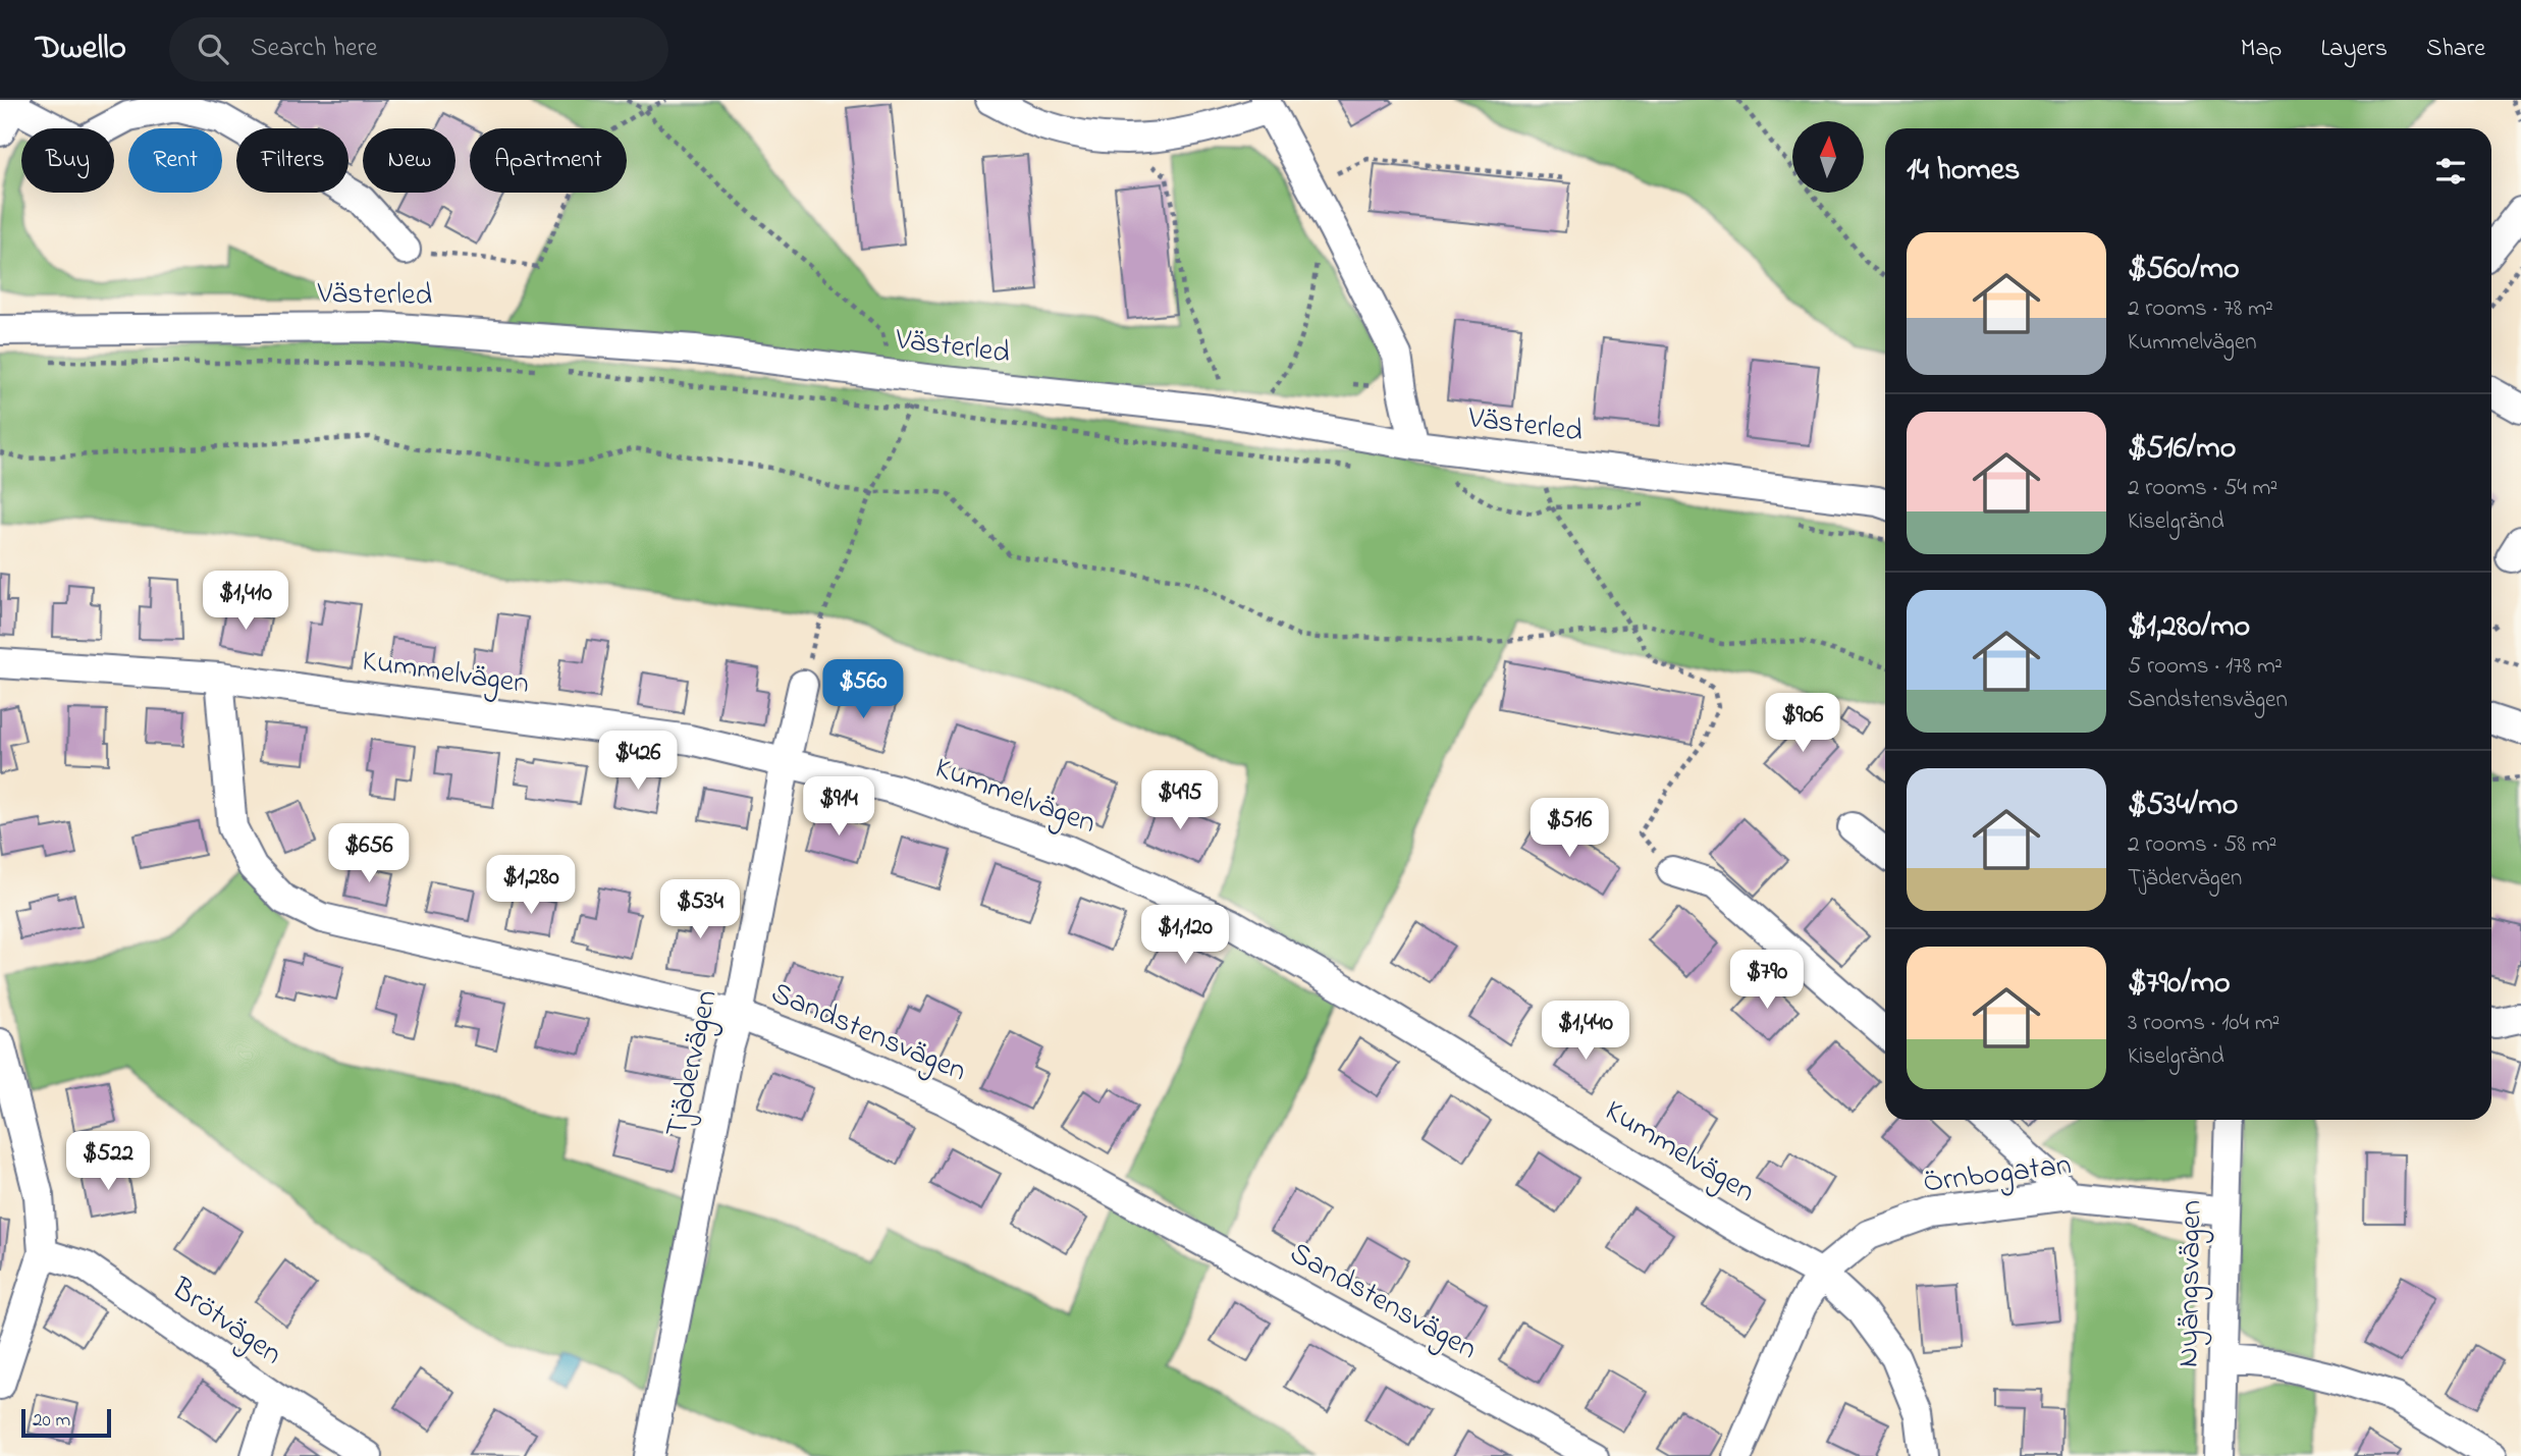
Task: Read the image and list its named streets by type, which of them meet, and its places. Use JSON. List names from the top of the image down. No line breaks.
{"streets":{"street":["Västerled","Kummelvägen","Sandstensvägen","Tjädervägen","Örnbogatan","Nyängsvägen","Brötvägen"]},"crossings":[["Kummelvägen","Sandstensvägen"],["Kummelvägen","Tjädervägen"],["Kummelvägen","Örnbogatan"],["Sandstensvägen","Tjädervägen"],["Örnbogatan","Nyängsvägen"]],"scale_bar":"20 m","north":"top","page":{"header":"Dwello","search":"Search here","nav":["Map","Layers","Share"],"chip":["Buy","Rent","Filters","New","Apartment"],"heading":"14 homes","list":[{"name":"$560/mo","note":"2 rooms · 78 m² · Kummelvägen"},{"name":"$516/mo","note":"2 rooms · 54 m² · Kiselgränd"},{"name":"$1,280/mo","note":"5 rooms · 178 m² · Sandstensvägen"},{"name":"$534/mo","note":"2 rooms · 58 m² · Tjädervägen"},{"name":"$790/mo","note":"3 rooms · 104 m² · Kiselgränd"}],"price":["$1,410","$560","$906","$426","$495","$914","$516","$656","$1,280","$534","$1,120","$790","$1,440","$522"],"scale":"20 m"}}
